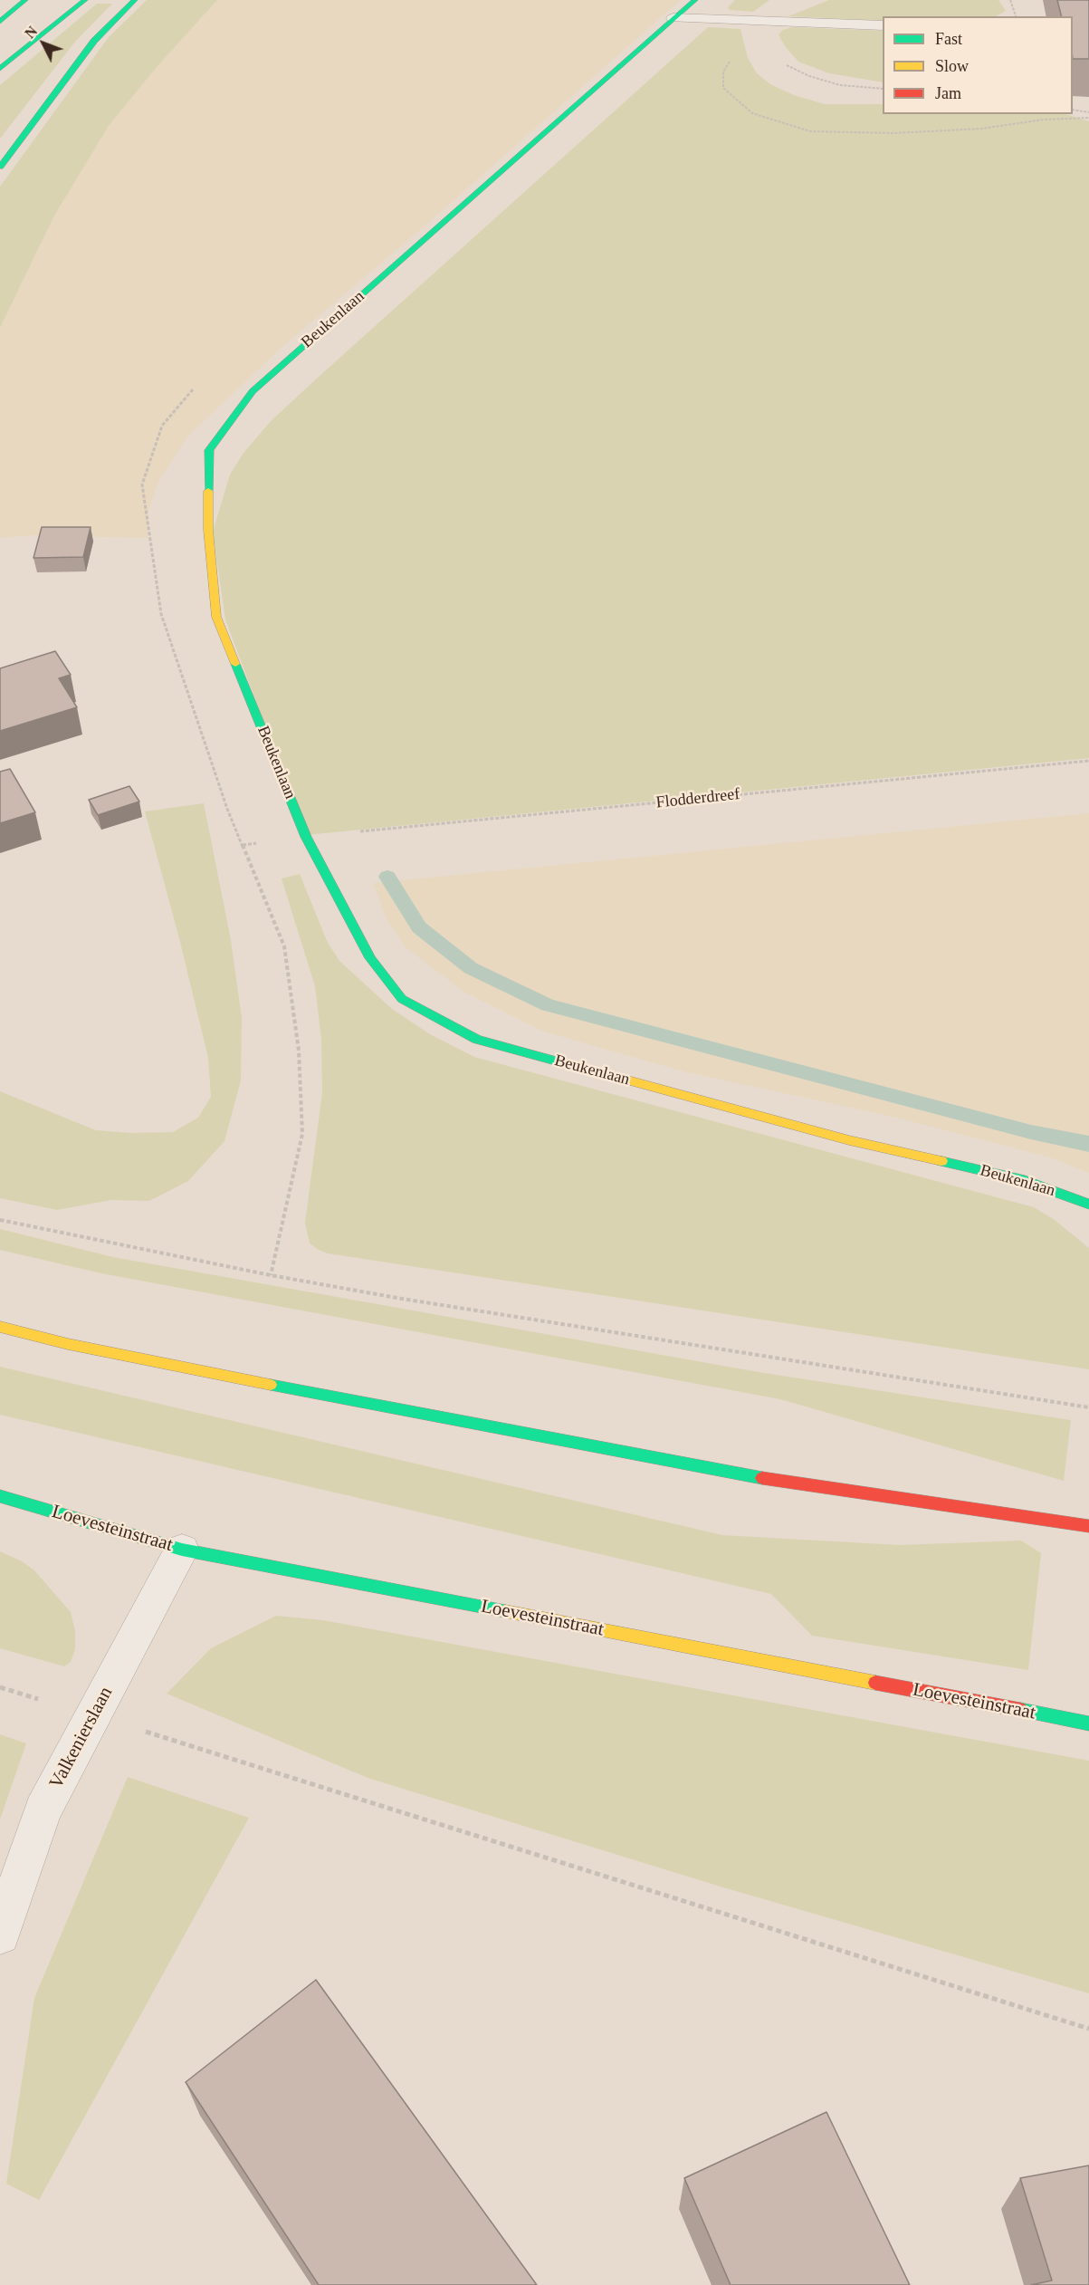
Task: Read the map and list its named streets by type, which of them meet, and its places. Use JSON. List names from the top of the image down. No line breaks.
{"streets":{"street":["Beukenlaan","Loevesteinstraat","Valkenierslaan"],"path":["Flodderdreef"]},"crossings":[["Beukenlaan","Flodderdreef"],["Loevesteinstraat","Valkenierslaan"]],"legend":["Fast","Slow","Jam"],"north":"top left"}
